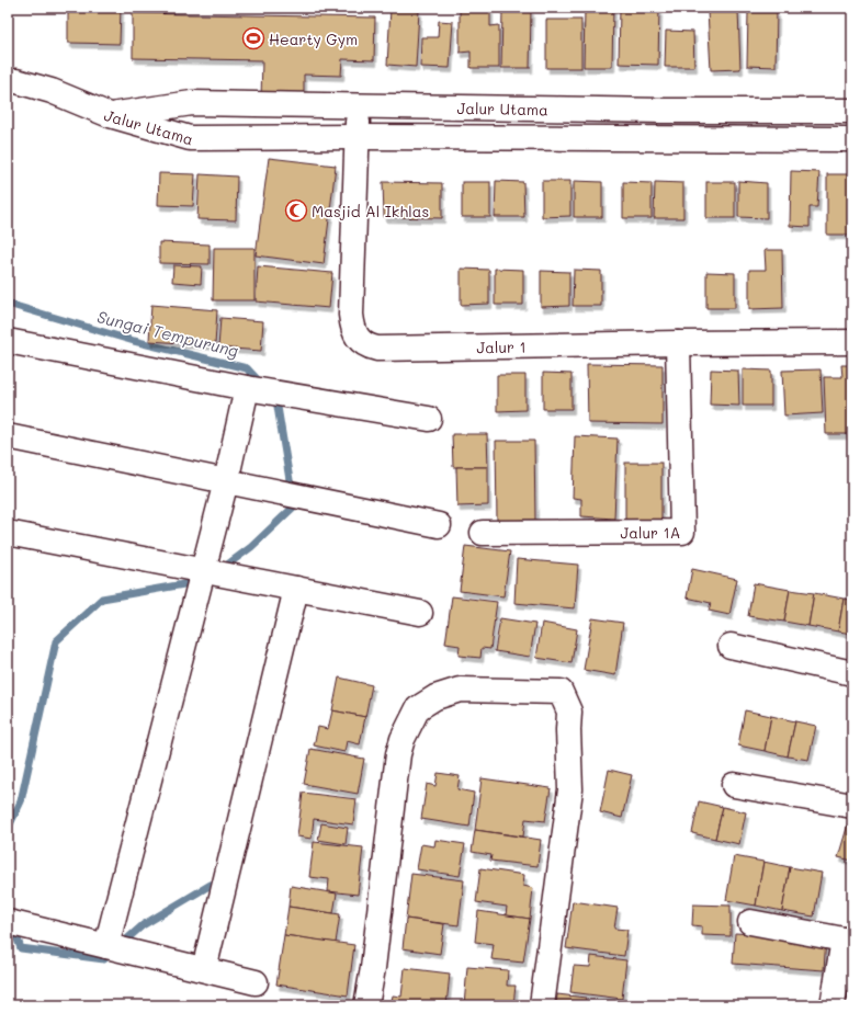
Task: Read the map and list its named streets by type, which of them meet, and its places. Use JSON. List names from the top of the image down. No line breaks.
{"streets":{"street":["Jalur Utama","Jalur 1","Jalur 1A"]},"crossings":[["Jalur Utama","Jalur 1"],["Jalur 1","Jalur 1A"]],"water":["Sungai Tempurung"],"places":{"sports":["Hearty Gym"],"mosque":["Masjid Al Ikhlas"]}}
